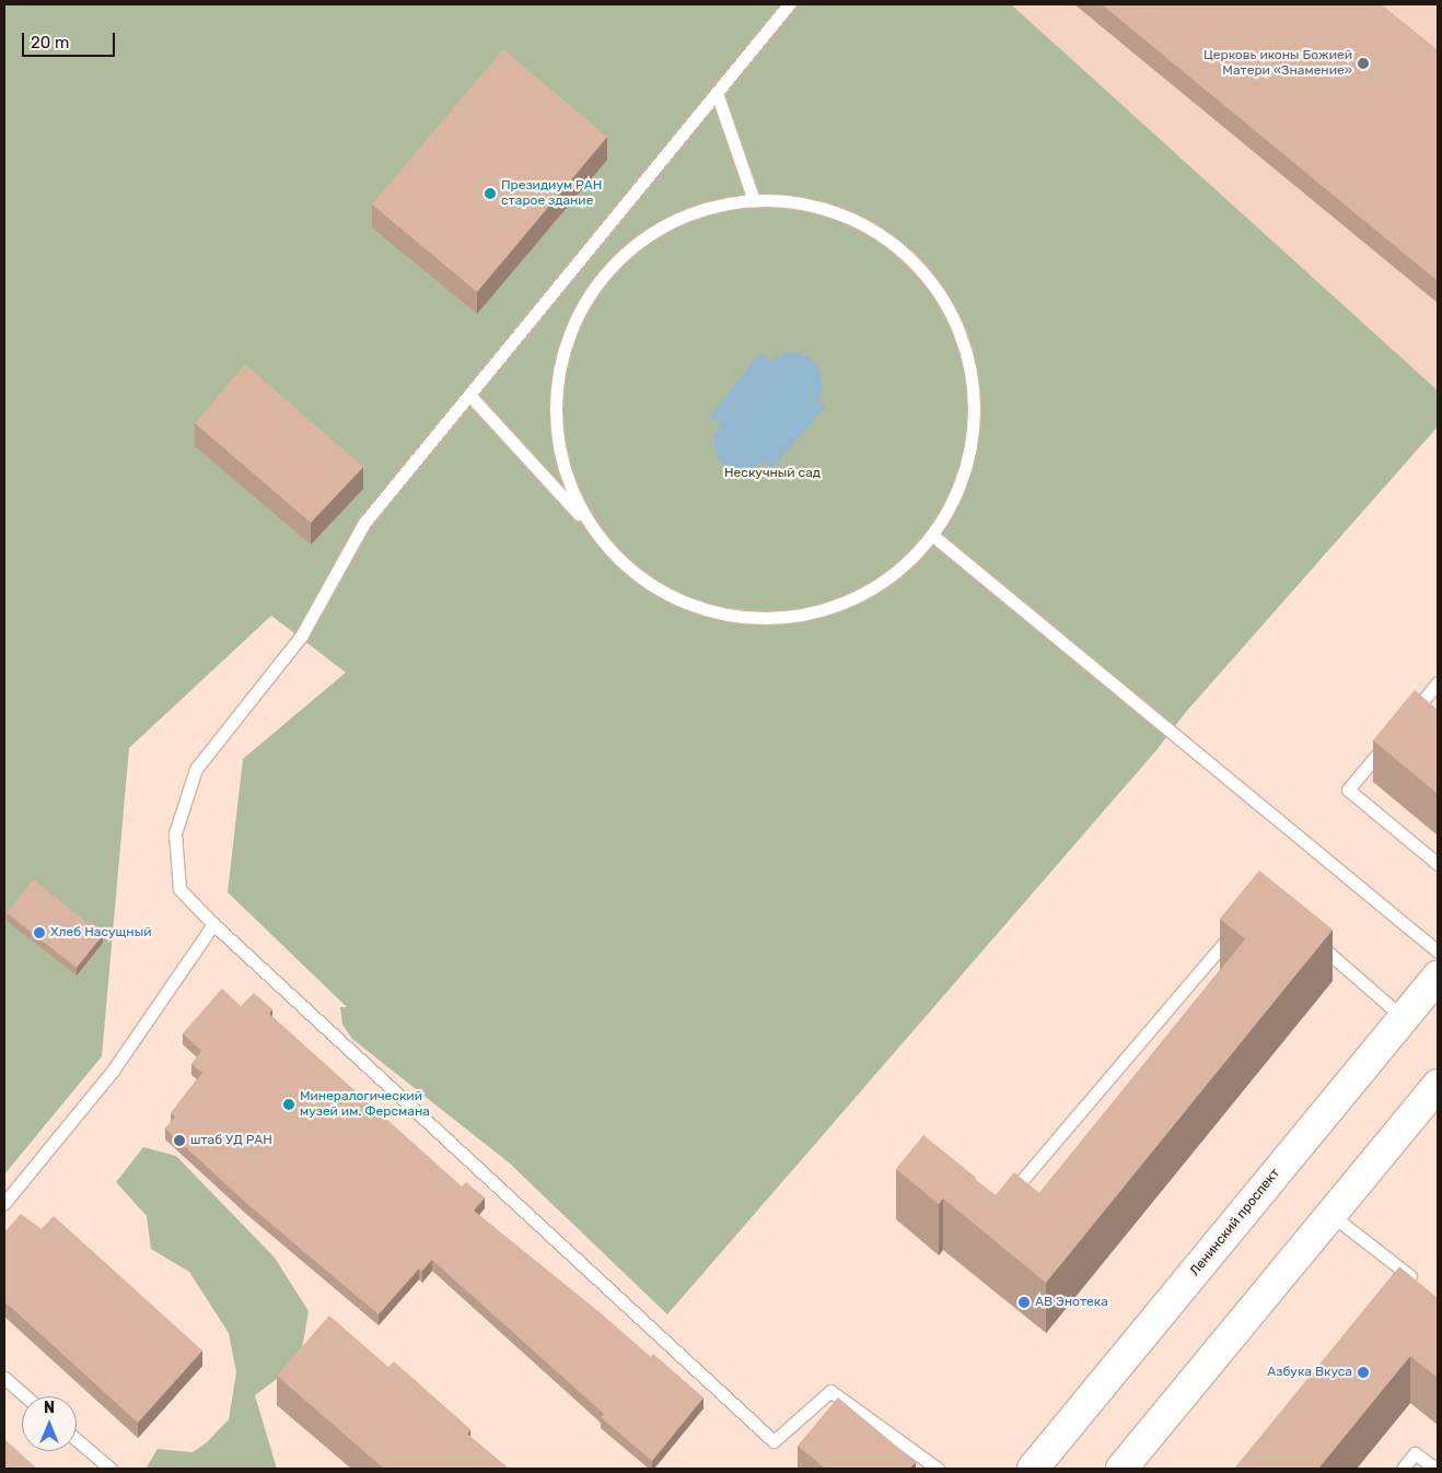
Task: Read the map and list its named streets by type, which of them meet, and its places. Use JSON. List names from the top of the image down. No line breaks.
{"streets":{"main road":["Ленинский проспект"]},"parks":["Нескучный сад"],"places":["Церковь иконы Божией Матери «Знамение»","Президиум РАН старое здание","Хлеб Насущный","Минералогический музей им. Ферсмана","штаб УД РАН","АВ Энотека","Азбука Вкуса"],"scale_bar":"20 m","north":"top"}
